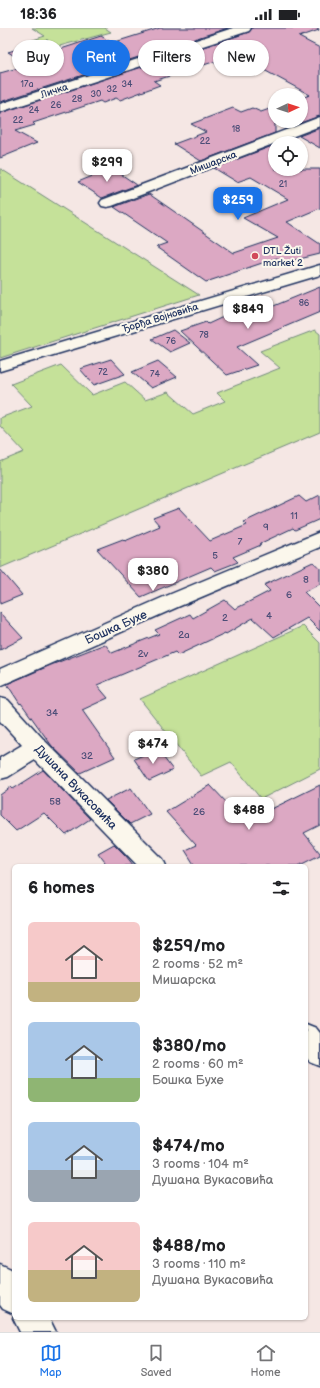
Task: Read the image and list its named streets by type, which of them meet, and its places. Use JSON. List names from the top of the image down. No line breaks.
{"streets":{"street":["Личка","Мишарска","Ђорђа Војновића","Бошка Бухе","Душана Вукасовића"]},"places":["DTL Žuti market 2"],"house_numbers":["17a","34","32","30","28","26","24","22","18","22","21","86","78","76","72","74","11","9","7","5","8","6","4","2","2a","2v","34","32","58","26"],"north":"right","page":{"status":"18:36","chip":["Buy","Rent","Filters","New"],"price":["$299","$259","$849","$380","$474","$488"],"heading":"6 homes","list":[{"name":"$259/mo","note":"2 rooms · 52 m² · Мишарска"},{"name":"$380/mo","note":"2 rooms · 60 m² · Бошка Бухе"},{"name":"$474/mo","note":"3 rooms · 104 m² · Душана Вукасовића"},{"name":"$488/mo","note":"3 rooms · 110 m² · Душана Вукасовића"}],"tabs":["Map","Saved","Home"]}}
